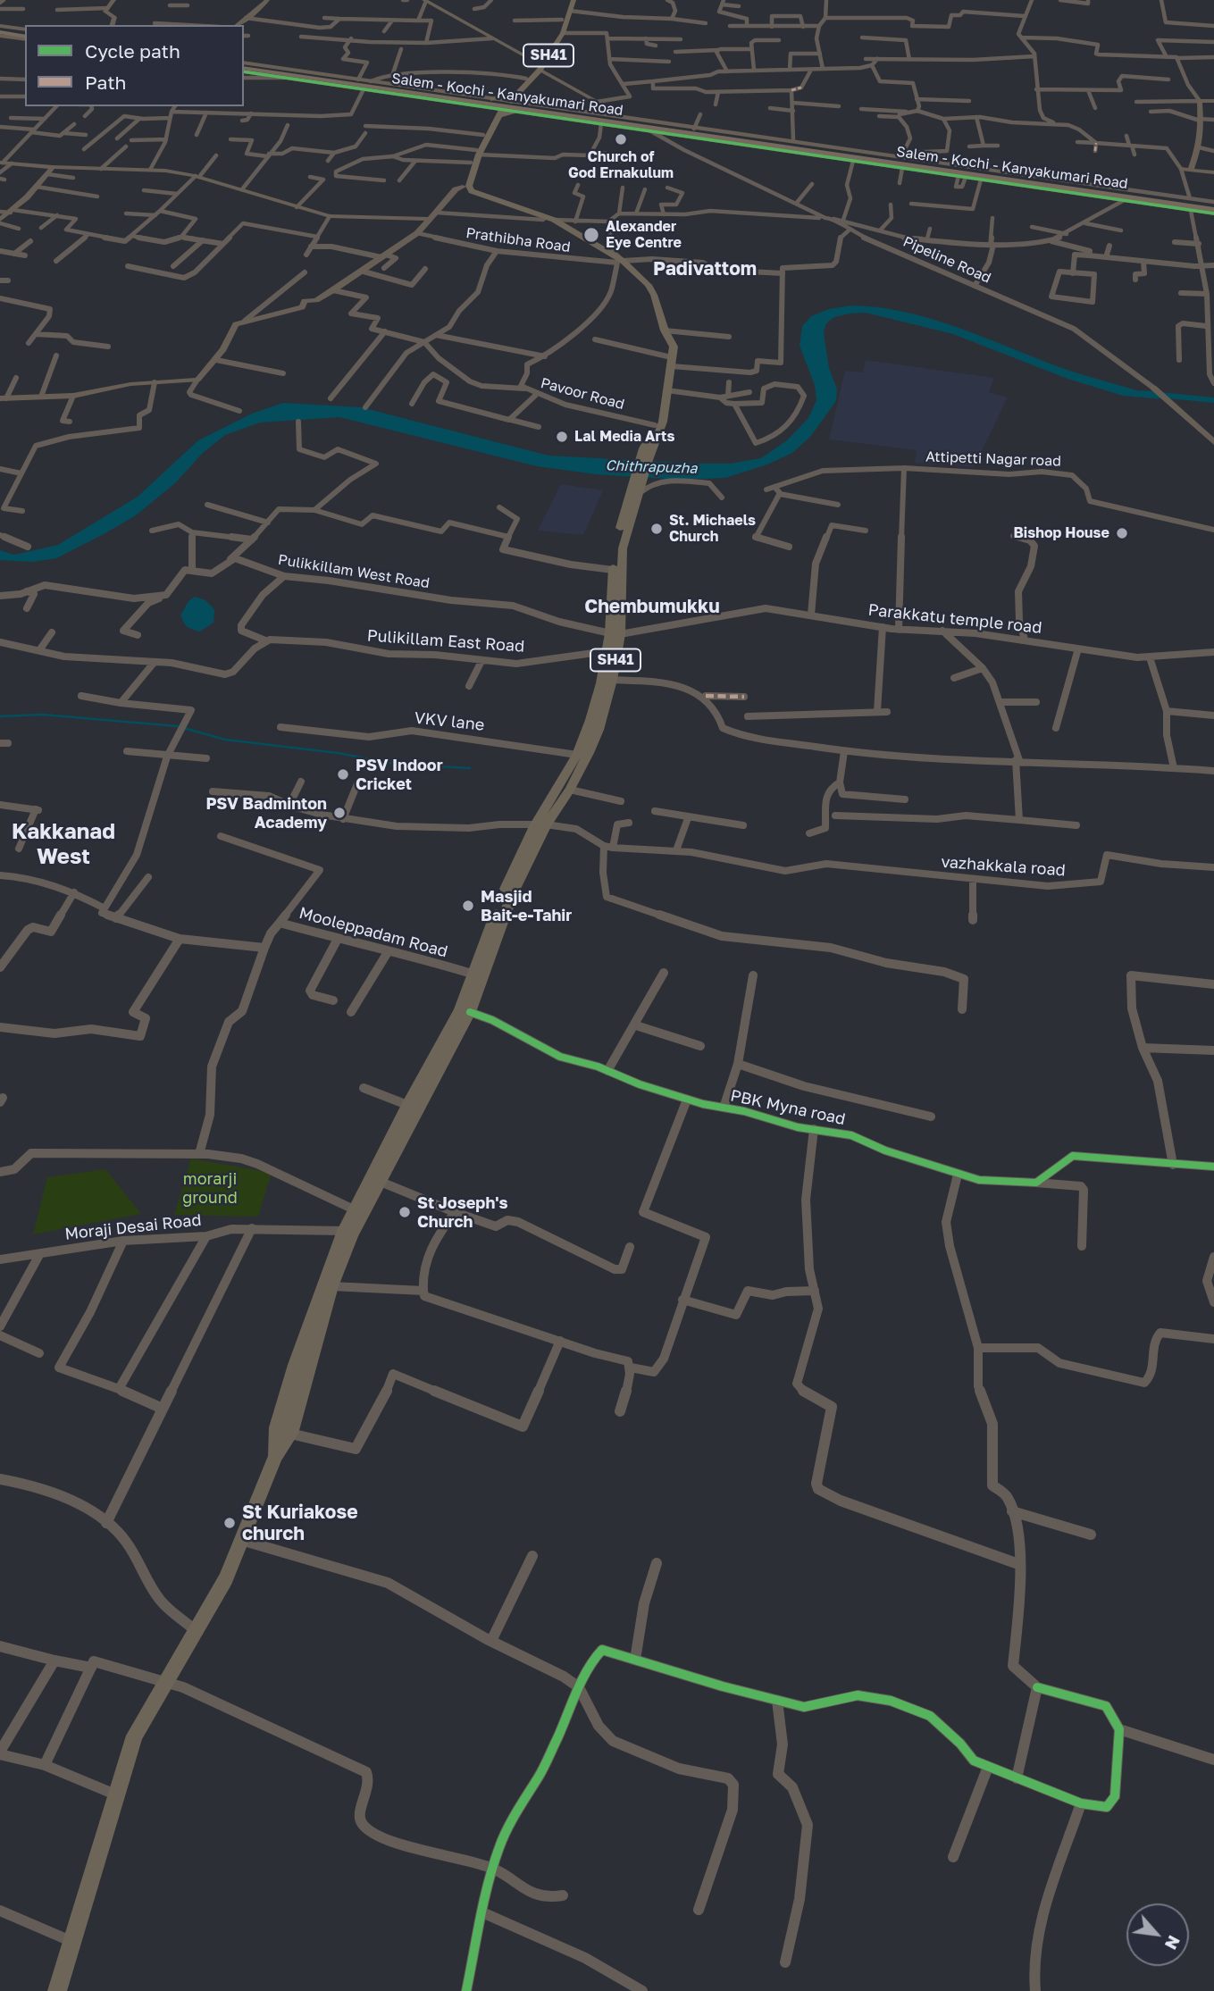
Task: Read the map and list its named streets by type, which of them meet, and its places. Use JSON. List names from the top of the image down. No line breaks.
{"streets":{"highway":["Salem - Kochi - Kanyakumari Road"],"main road":["SH41"],"street":["Prathibha Road","Pipeline Road","Pavoor Road","Attipetti Nagar road","Pulikkillam West Road","Parakkatu temple road","Pulikillam East Road","VKV lane","vazhakkala road","Mooleppadam Road","PBK Myna road","Moraji Desai Road"]},"crossings":[["SH41","Salem - Kochi - Kanyakumari Road"],["SH41","Prathibha Road"],["SH41","Pavoor Road"],["SH41","Pulikkillam West Road"],["SH41","Parakkatu temple road"],["SH41","PBK Myna road"],["Prathibha Road","Pipeline Road"],["Prathibha Road","Pavoor Road"],["Pulikkillam West Road","Parakkatu temple road"]],"districts":["Padivattom","Chembumukku","Kakkanad West"],"water":["Chithrapuzha"],"parks":["morarji ground"],"places":["Church of God Ernakulum","Alexander Eye Centre","Lal Media Arts","St. Michaels Church","Bishop House","PSV Indoor Cricket","PSV Badminton Academy","Masjid Bait-e-Tahir","St Joseph's Church","St Kuriakose church"],"legend":["Cycle path","Path"],"north":"bottom right"}
